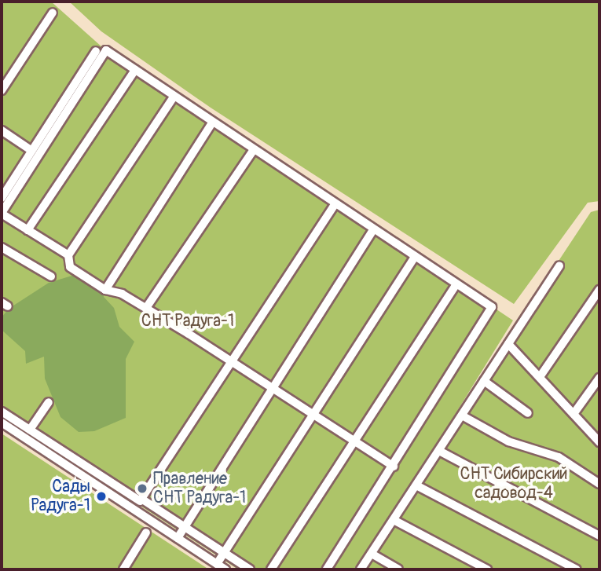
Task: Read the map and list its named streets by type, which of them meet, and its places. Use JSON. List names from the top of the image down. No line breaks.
{"parks":["СНТ Радуга-1","СНТ Сибирский садовод-4"],"places":["Правление СНТ Радуга-1","Сады Радуга-1"]}
